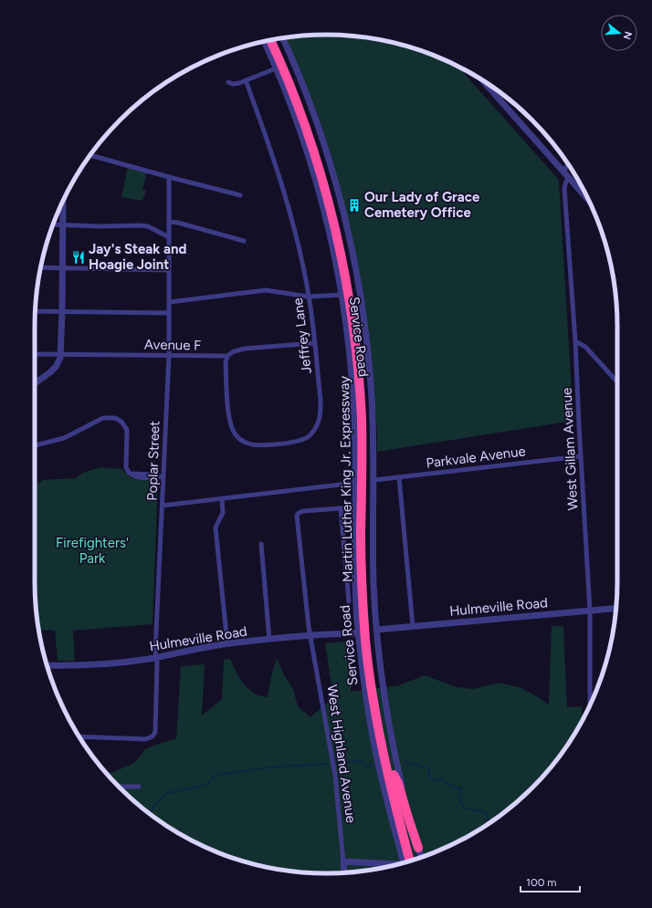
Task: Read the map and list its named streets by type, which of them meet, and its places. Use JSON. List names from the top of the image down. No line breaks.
{"streets":{"highway":["Martin Luther King Jr. Expressway"],"street":["Jeffrey Lane","Service Road","Avenue F","West Gillam Avenue","Parkvale Avenue","Poplar Street","Hulmeville Road","West Highland Avenue"]},"crossings":[["Jeffrey Lane","Avenue F"],["Service Road","Parkvale Avenue"],["Service Road","Martin Luther King Jr. Expressway"],["Service Road","Hulmeville Road"],["Avenue F","Poplar Street"],["West Gillam Avenue","Parkvale Avenue"],["West Gillam Avenue","Hulmeville Road"],["Poplar Street","Hulmeville Road"],["Hulmeville Road","West Highland Avenue"]],"parks":["Firefighters' Park"],"places":{"building":["Our Lady of Grace Cemetery Office"],"restaurant":["Jay's Steak and Hoagie Joint"]},"scale_bar":"100 m","north":"right"}
